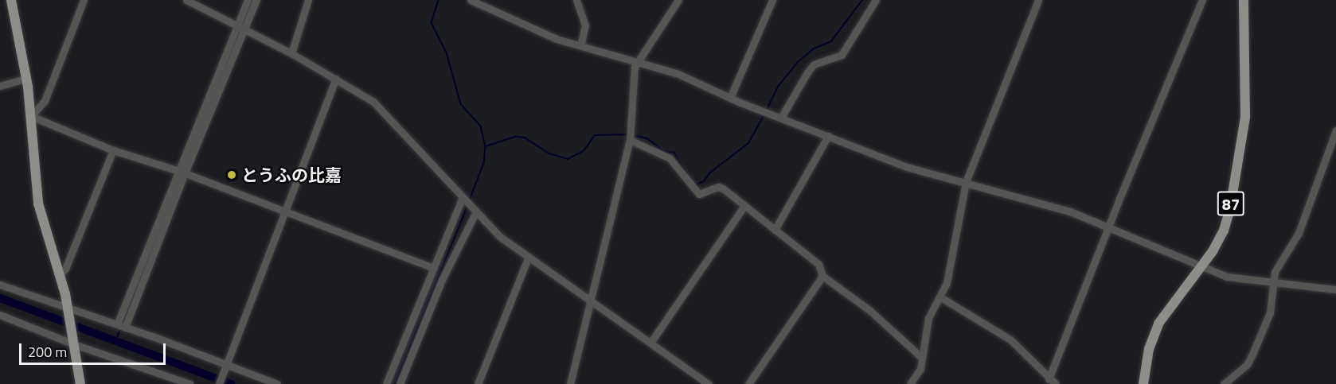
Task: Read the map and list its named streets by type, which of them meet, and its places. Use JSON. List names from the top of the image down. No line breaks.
{"streets":{"main road":["87"]},"places":["とうふの比嘉"],"scale_bar":"200 m"}
